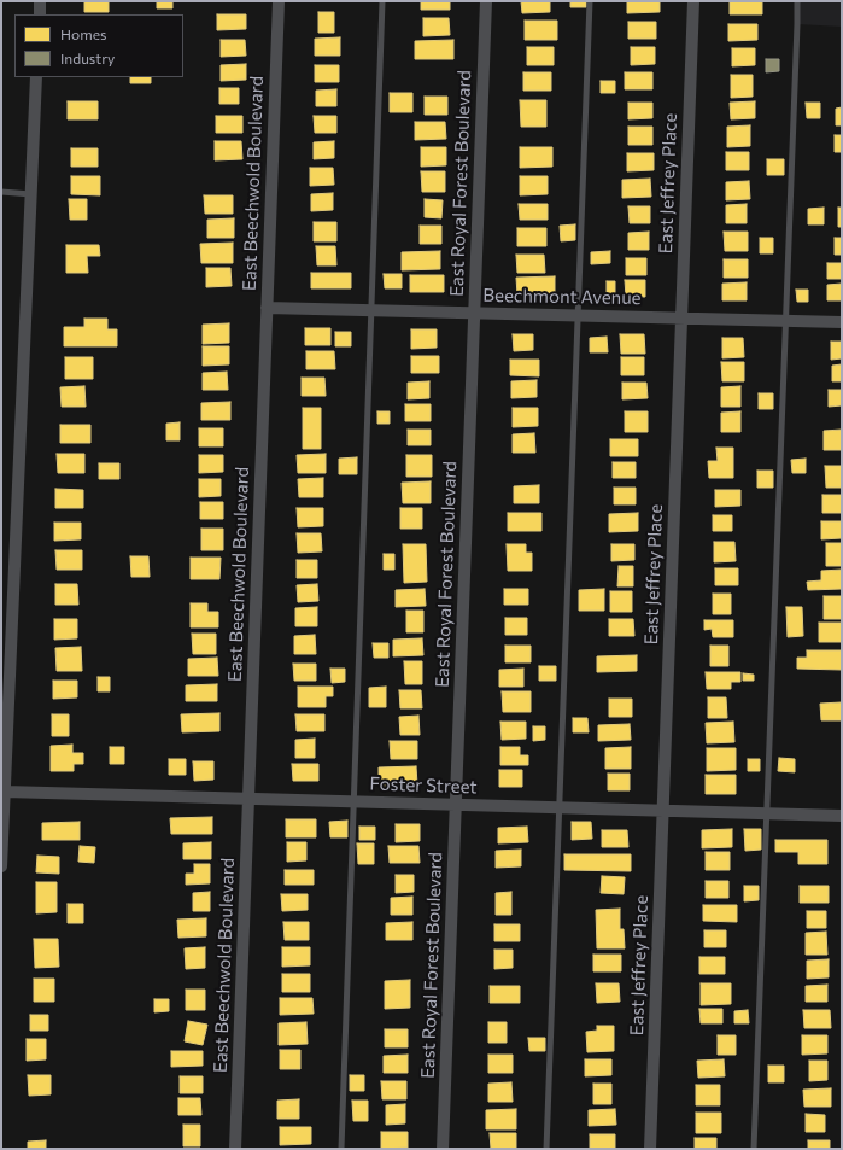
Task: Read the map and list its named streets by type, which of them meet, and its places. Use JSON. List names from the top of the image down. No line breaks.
{"streets":{"street":["East Beechwold Boulevard","East Royal Forest Boulevard","East Jeffrey Place","Beechmont Avenue","Foster Street"]},"crossings":[["East Beechwold Boulevard","Beechmont Avenue"],["East Beechwold Boulevard","Foster Street"],["East Royal Forest Boulevard","Beechmont Avenue"],["East Royal Forest Boulevard","Foster Street"],["East Jeffrey Place","Beechmont Avenue"],["East Jeffrey Place","Foster Street"]],"legend":["Homes","Industry"]}
